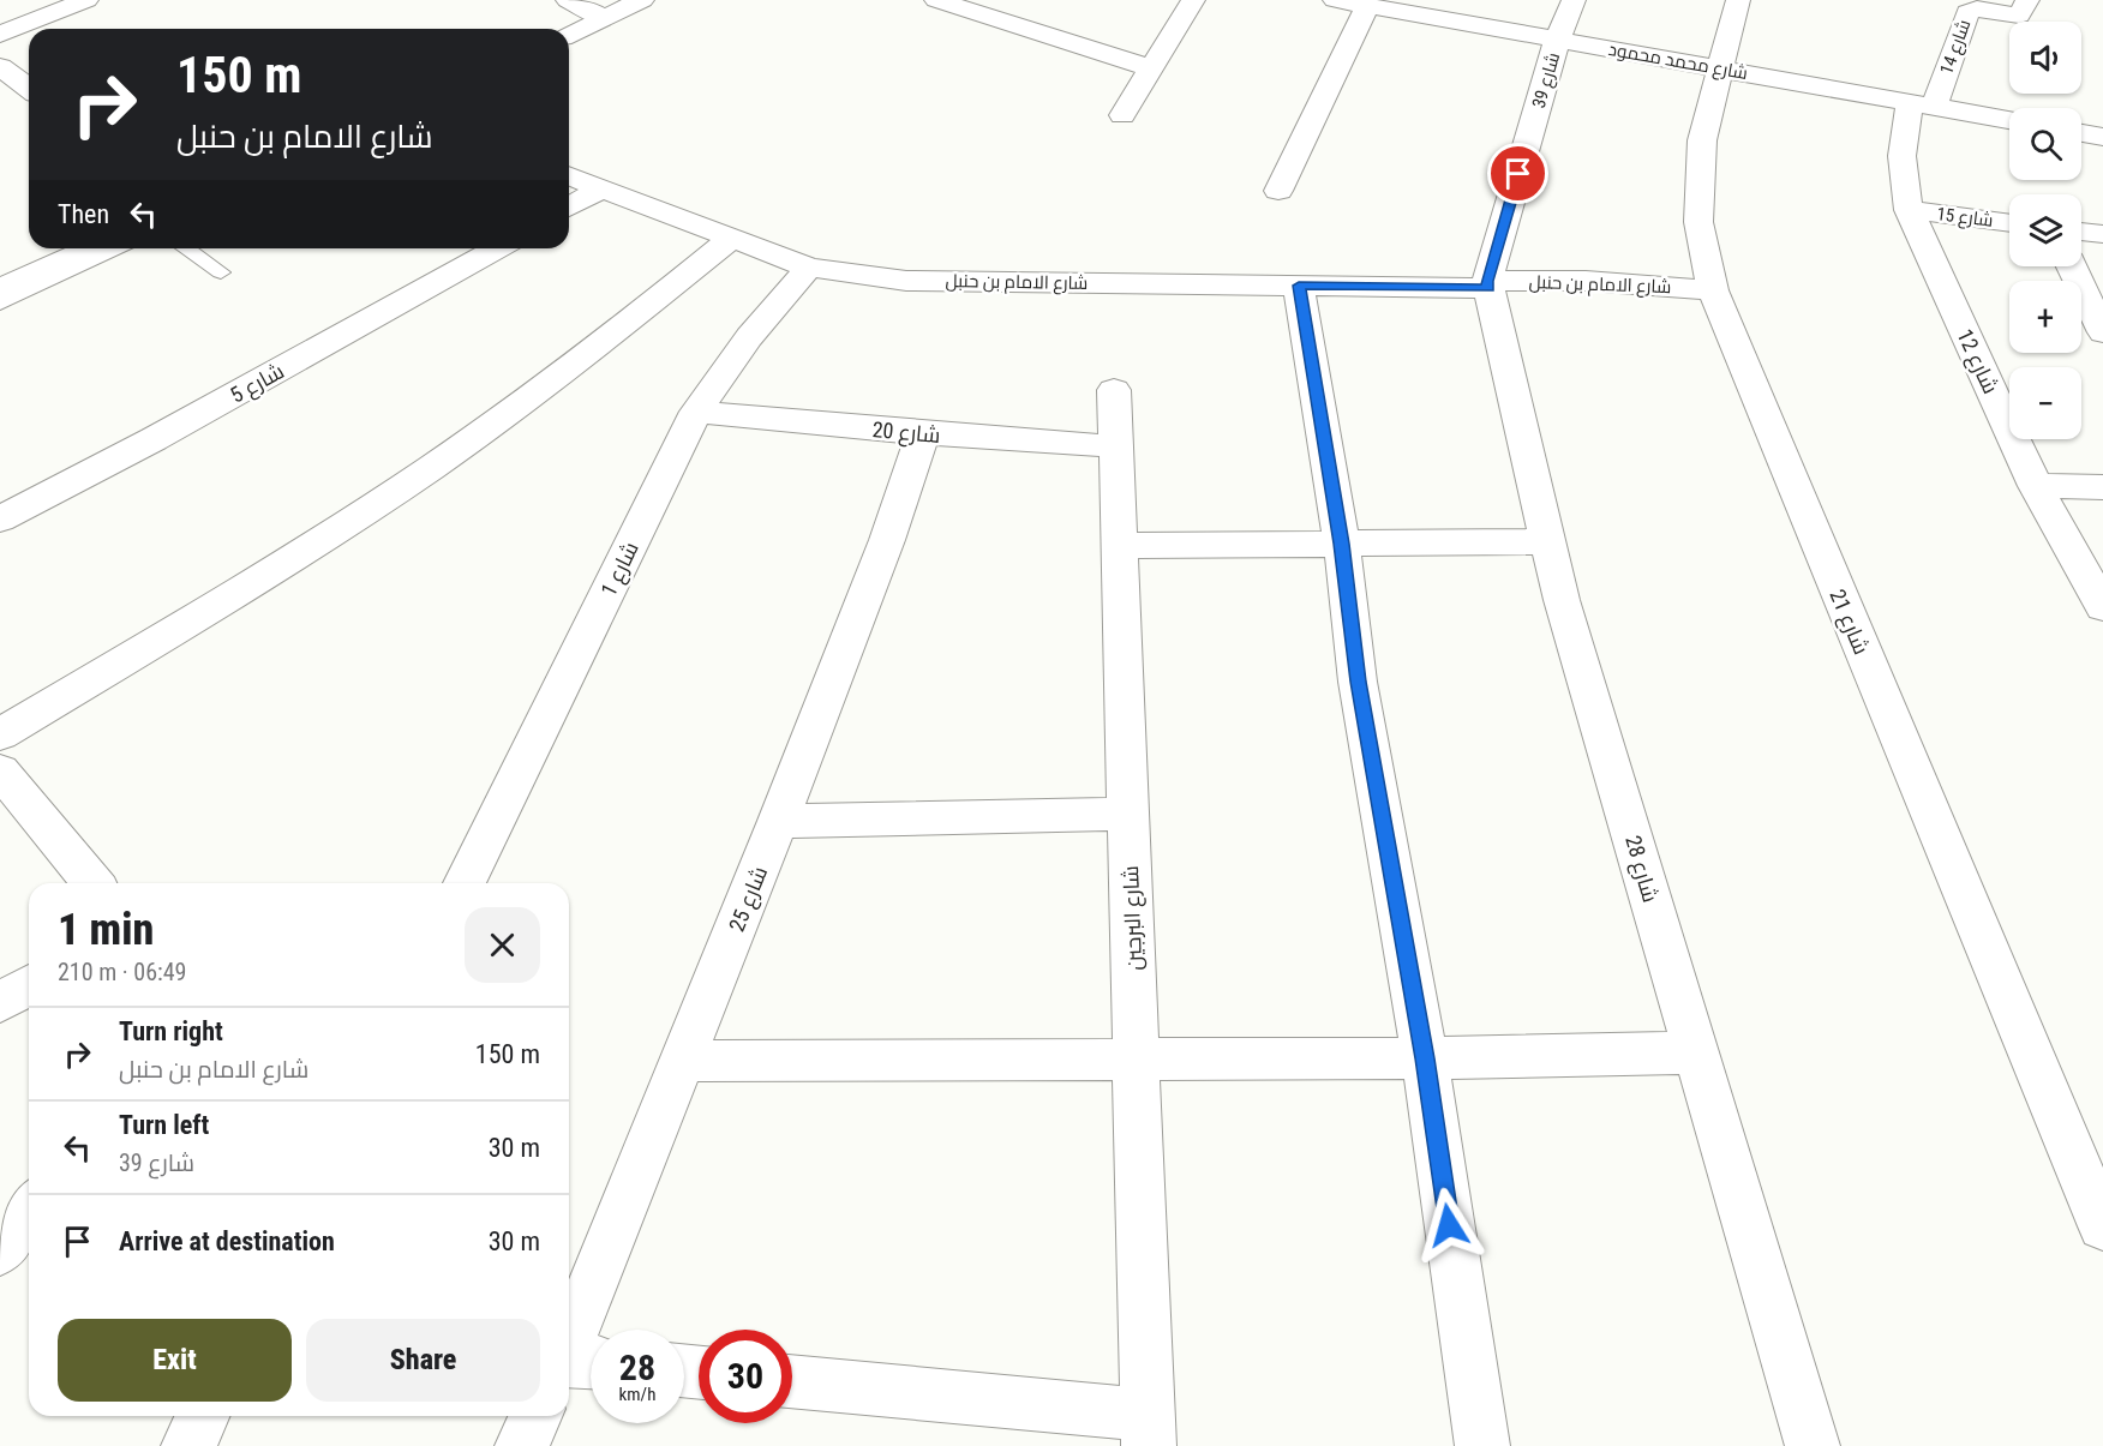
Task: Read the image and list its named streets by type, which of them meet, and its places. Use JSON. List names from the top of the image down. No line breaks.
{"streets":{"street":["شارع 14","شارع محمد محمود","شارع 39","شارع 15","شارع الامام بن حنبل","شارع 12","شارع 5","شارع 20","شارع 1","شارع 21","شارع 28","شارع 25","شارع البرجين"]},"crossings":[["شارع 14","شارع محمد محمود"],["شارع 14","شارع 12"],["شارع محمد محمود","شارع 39"],["شارع محمد محمود","شارع 12"],["شارع محمد محمود","شارع 21"],["شارع 39","شارع الامام بن حنبل"],["شارع 39","شارع 28"],["شارع 15","شارع 12"],["شارع الامام بن حنبل","شارع 1"],["شارع الامام بن حنبل","شارع 21"],["شارع الامام بن حنبل","شارع 28"],["شارع 20","شارع 1"],["شارع 20","شارع 25"],["شارع 20","شارع البرجين"]],"page":{"map_buttons":["+","−"],"turn":["150 m","شارع الامام بن حنبل"],"then":"Then","heading":["1 min","210 m · 06:49"],"list":[{"name":"Turn right","note":"شارع الامام بن حنبل","value":"150 m"},{"name":"Turn left","note":"شارع 39","value":"30 m"},{"name":"Arrive at destination","value":"30 m"}],"buttons":["Exit","Share"],"speed":"28 km/h","limit":"30"}}
